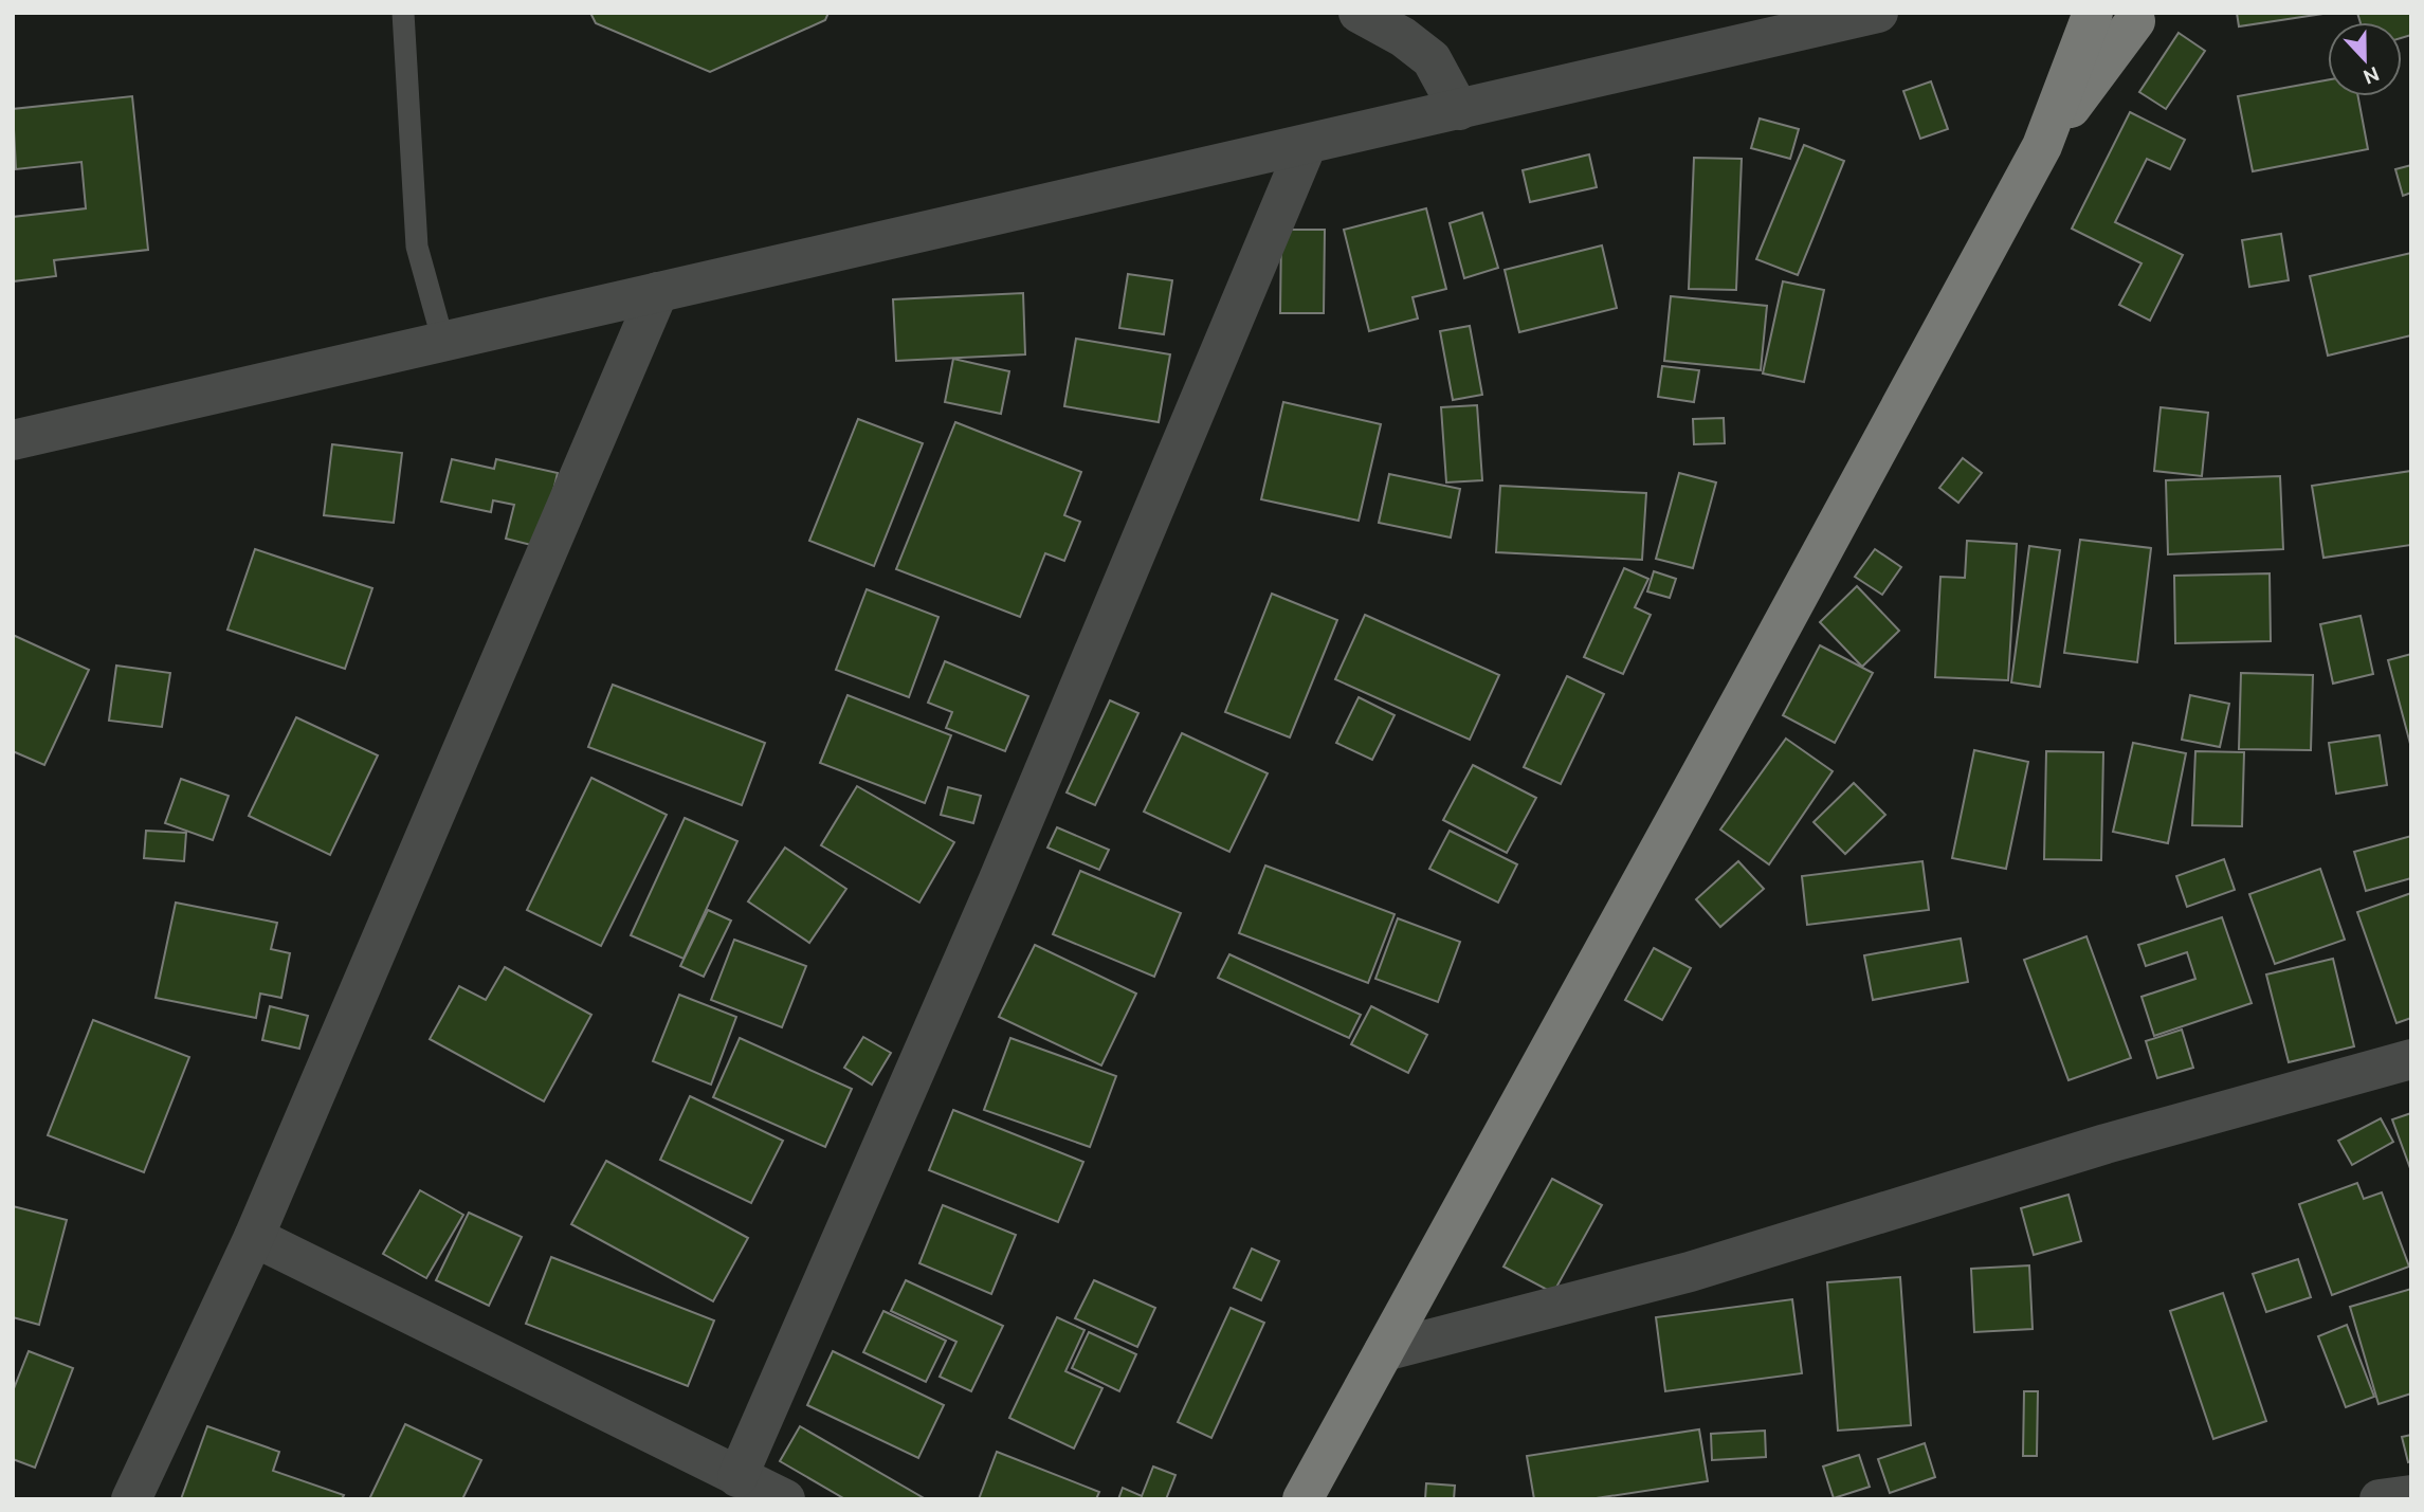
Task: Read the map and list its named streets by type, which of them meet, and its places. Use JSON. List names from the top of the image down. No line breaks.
{"north":"bottom"}
